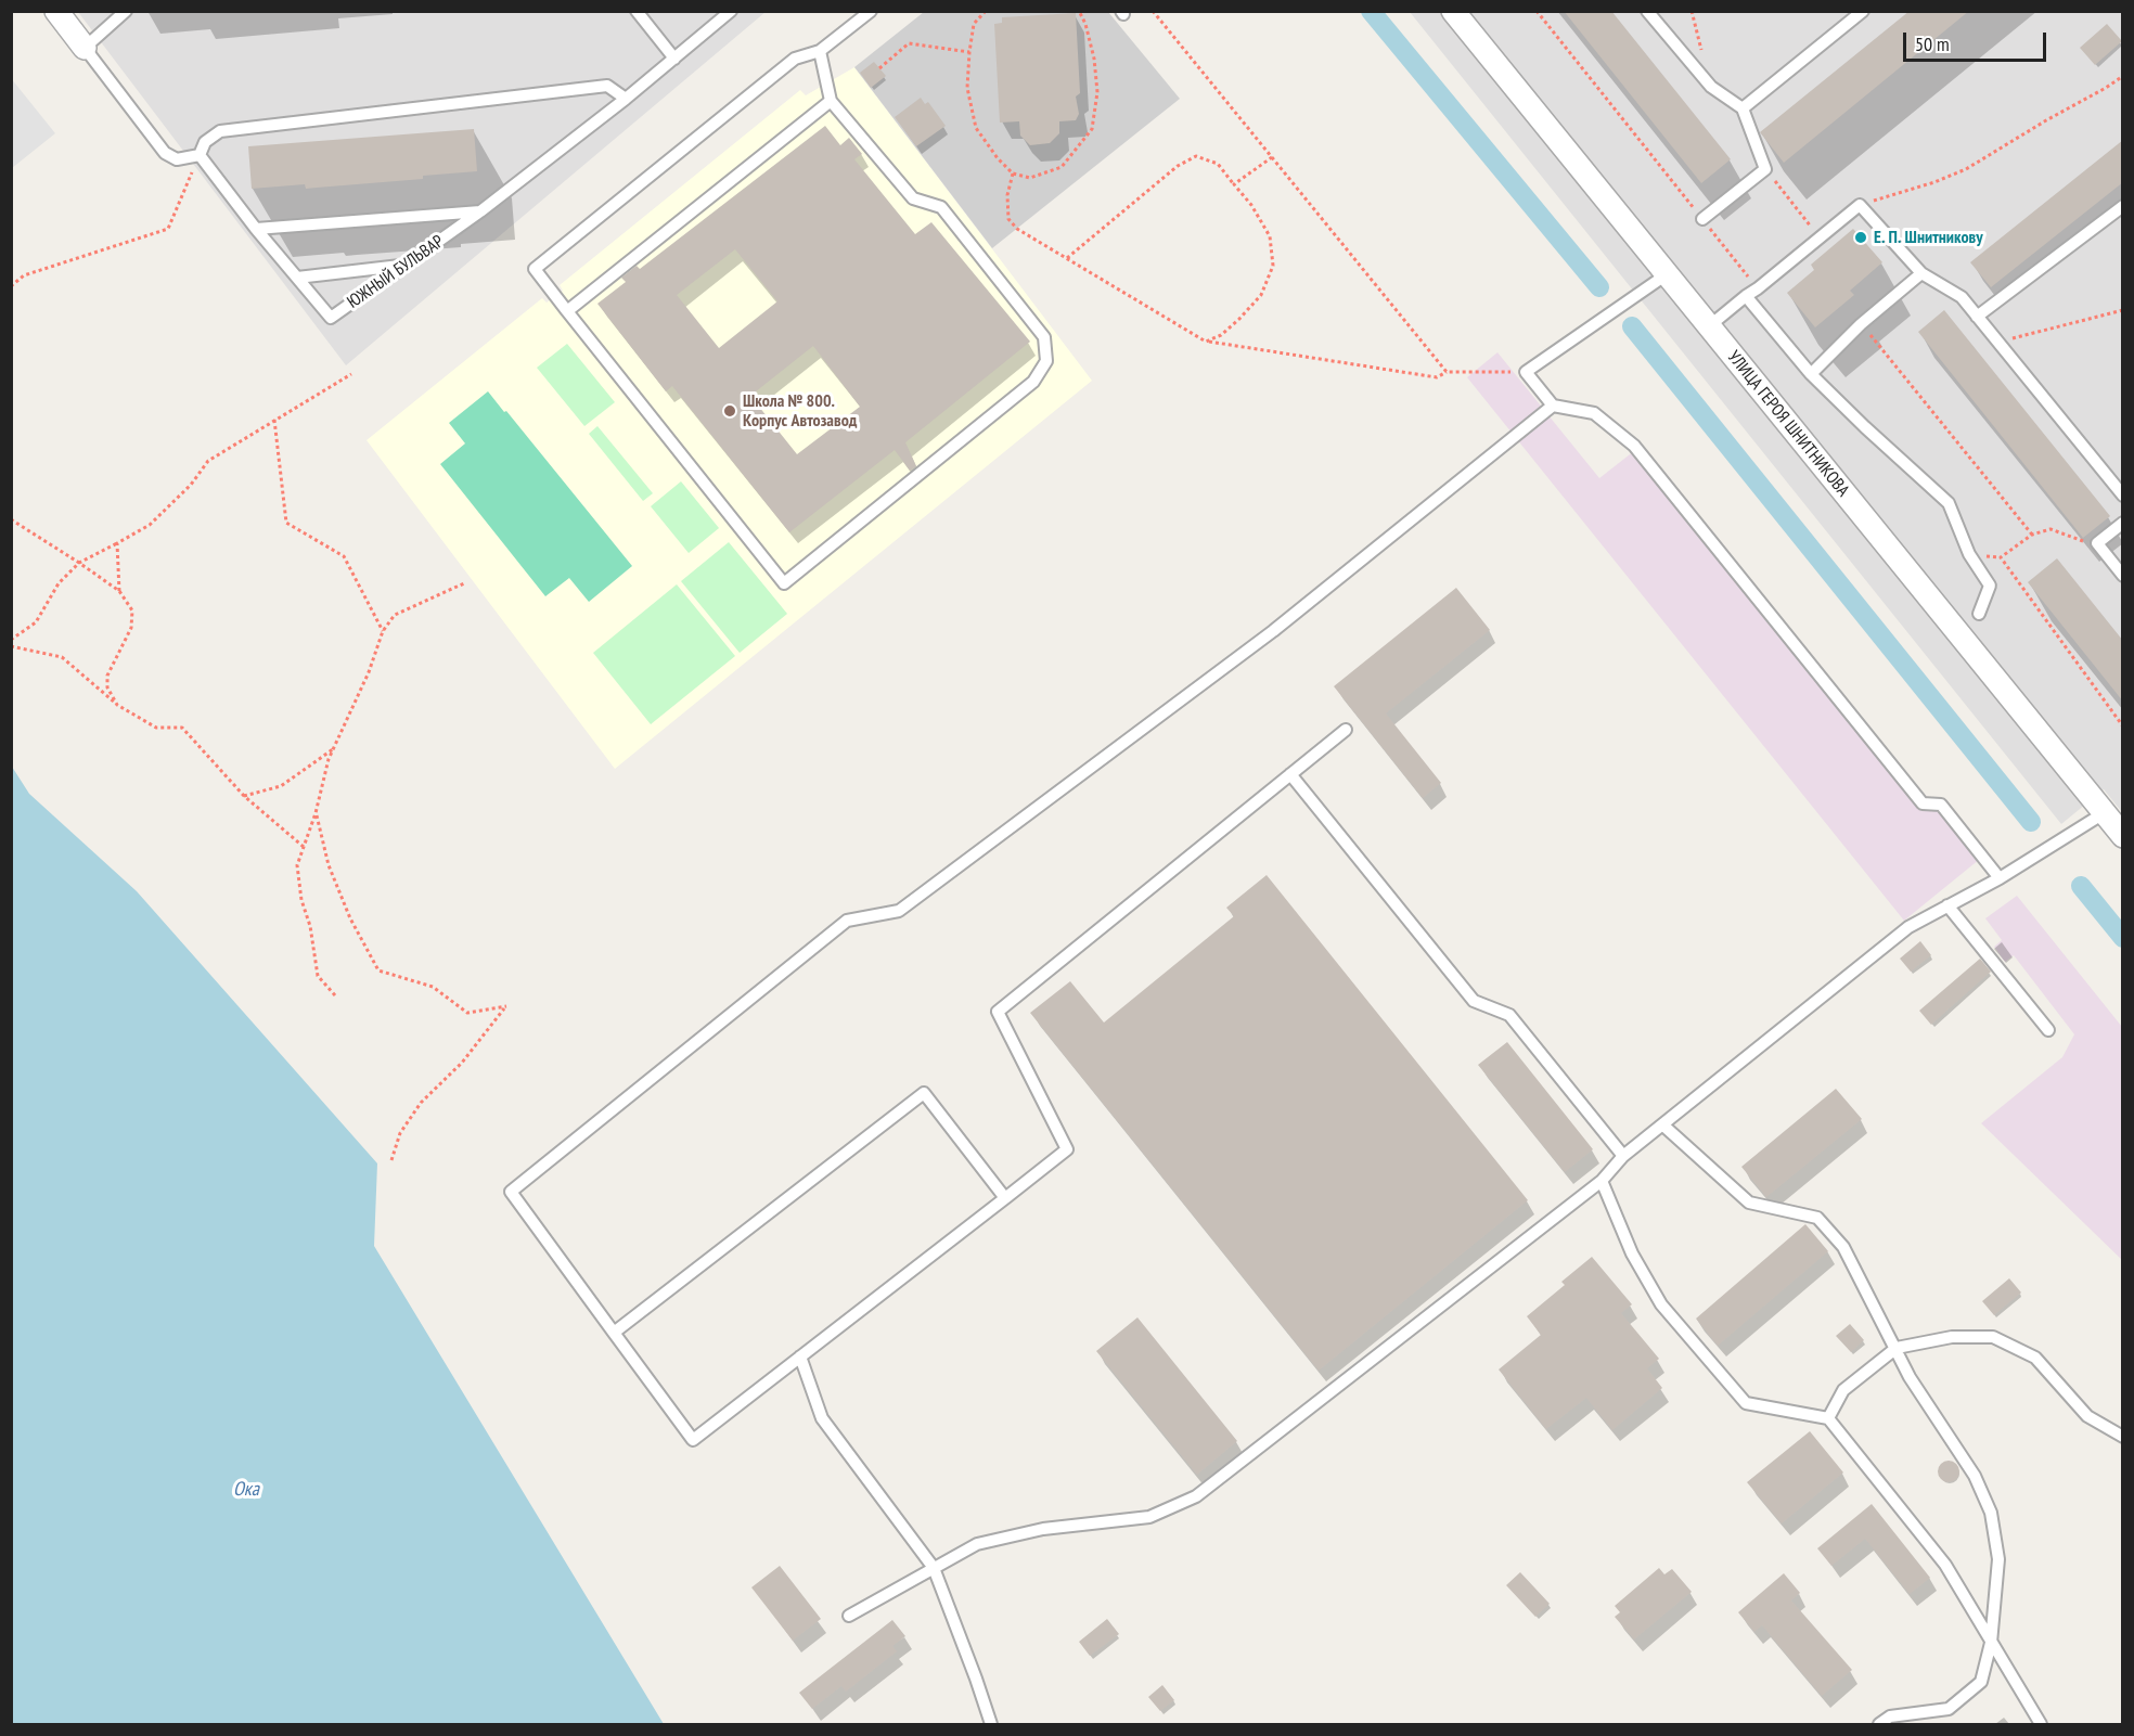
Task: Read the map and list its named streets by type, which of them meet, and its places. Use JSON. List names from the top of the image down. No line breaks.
{"streets":{"street":["УЛИЦА ГЕРОЯ ШНИТНИКОВА"],"lane":["ЮЖНЫЙ БУЛЬВАР"]},"water":["Ока"],"places":["Е. П. Шнитникову","Школа № 800. Корпус Автозавод"],"scale_bar":"50 m"}
